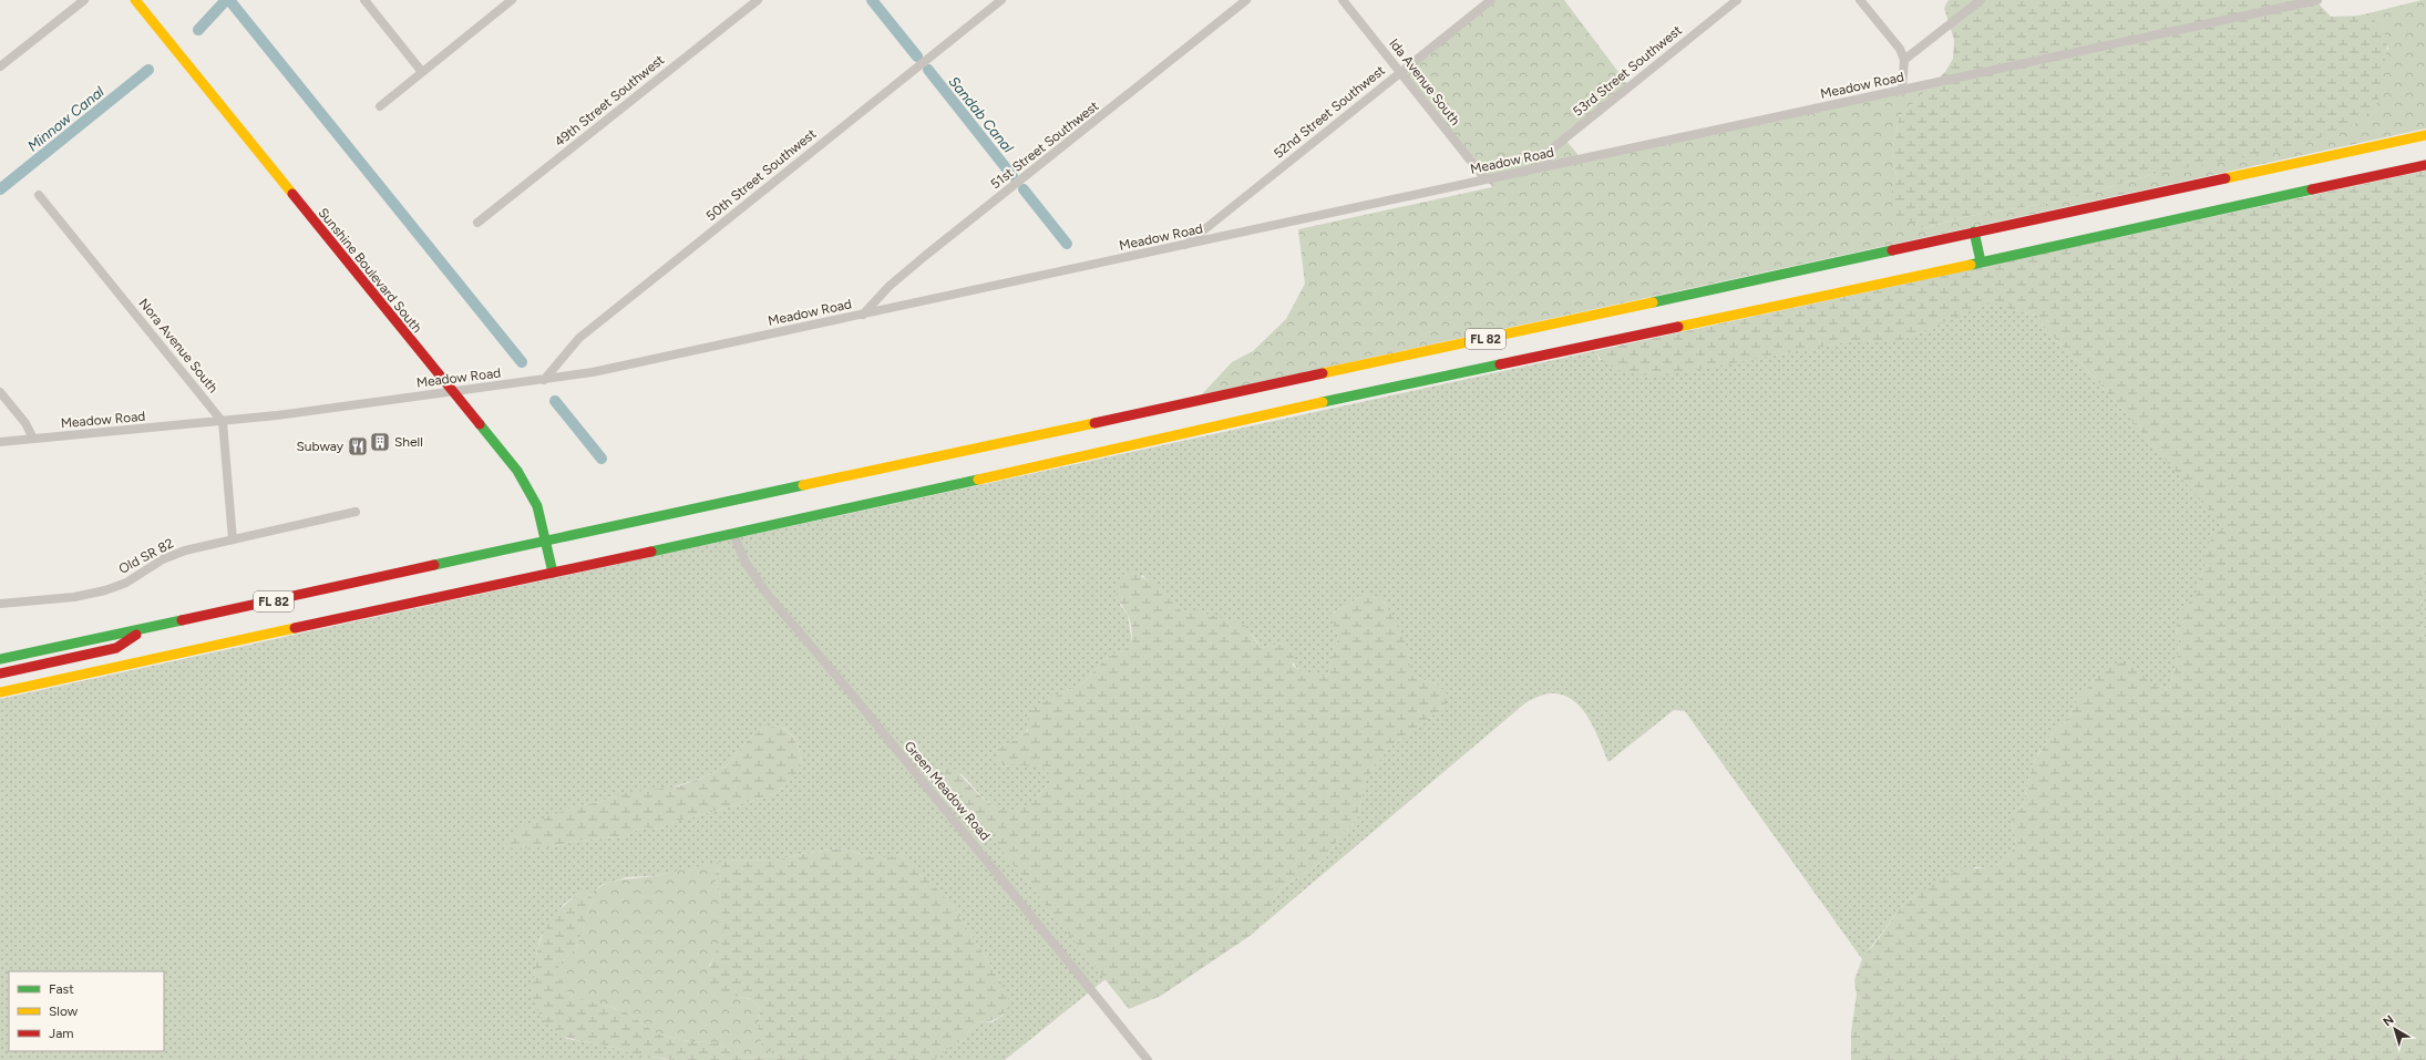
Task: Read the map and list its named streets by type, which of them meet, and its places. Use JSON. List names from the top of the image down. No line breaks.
{"streets":{"main road":["Sunshine Boulevard South","FL 82"],"street":["53rd Street Southwest","Ida Avenue South","Meadow Road","49th Street Southwest","52nd Street Southwest","51st Street Southwest","50th Street Southwest","Nora Avenue South","Old SR 82","Green Meadow Road"]},"crossings":[["53rd Street Southwest","Meadow Road"],["Ida Avenue South","Meadow Road"],["Ida Avenue South","52nd Street Southwest"],["Meadow Road","52nd Street Southwest"],["Meadow Road","51st Street Southwest"],["Meadow Road","50th Street Southwest"],["Meadow Road","Sunshine Boulevard South"],["Meadow Road","Nora Avenue South"],["Sunshine Boulevard South","FL 82"],["FL 82","Green Meadow Road"]],"water":["Sandab Canal","Minnow Canal"],"places":{"building":["Shell"],"restaurant":["Subway"]},"legend":["Fast","Slow","Jam"],"north":"top left"}
